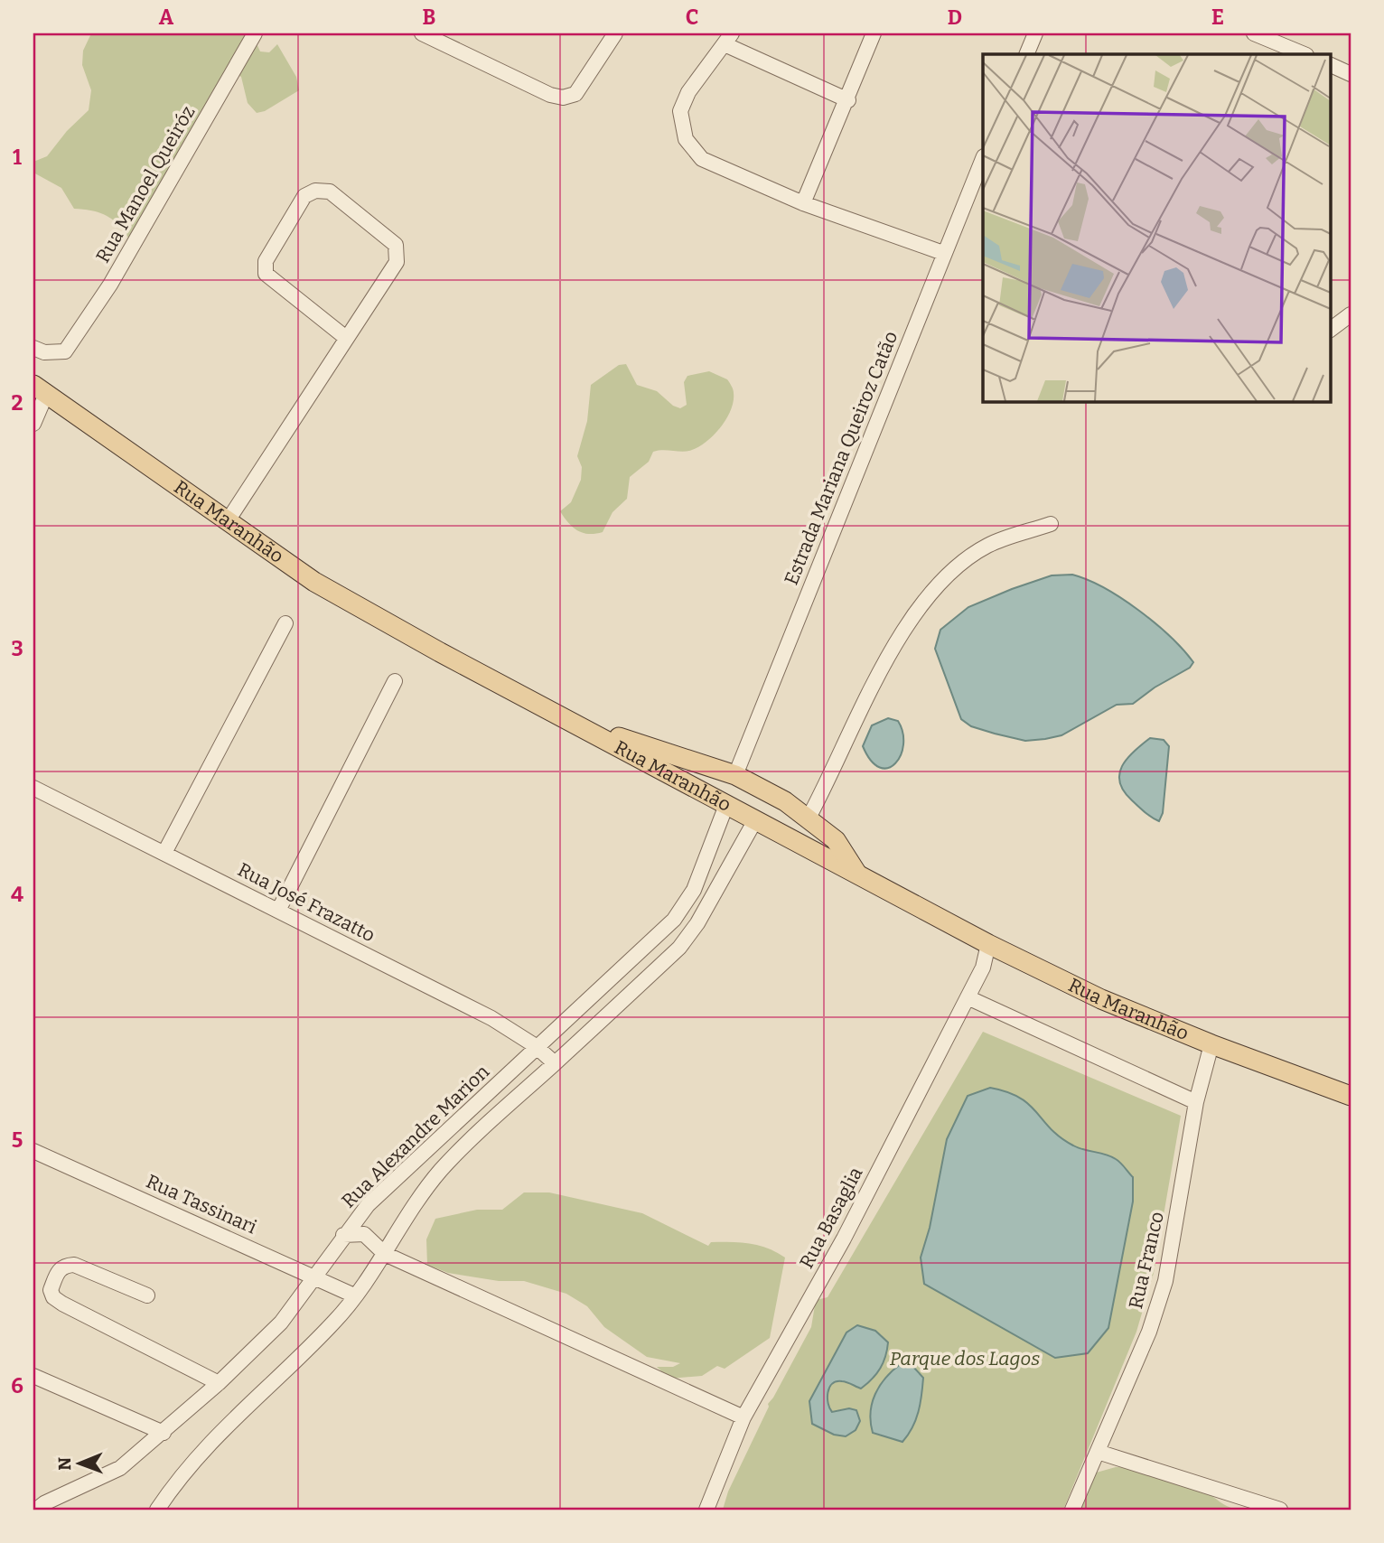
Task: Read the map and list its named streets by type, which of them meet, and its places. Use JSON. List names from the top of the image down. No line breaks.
{"streets":{"main road":["Rua Maranhão"],"street":["Rua Manoel Queiróz","Estrada Mariana Queiroz Catão","Rua José Frazatto","Rua Alexandre Marion","Rua Tassinari","Rua Basaglia","Rua Franco"]},"crossings":[["Rua Maranhão","Rua Alexandre Marion"],["Rua Maranhão","Rua Basaglia"],["Rua Maranhão","Rua Franco"],["Rua José Frazatto","Rua Alexandre Marion"],["Rua Alexandre Marion","Rua Tassinari"]],"parks":["Parque dos Lagos"],"north":"left","grid":{"columns":["A","B","C","D","E"],"rows":["1","2","3","4","5","6"]}}
